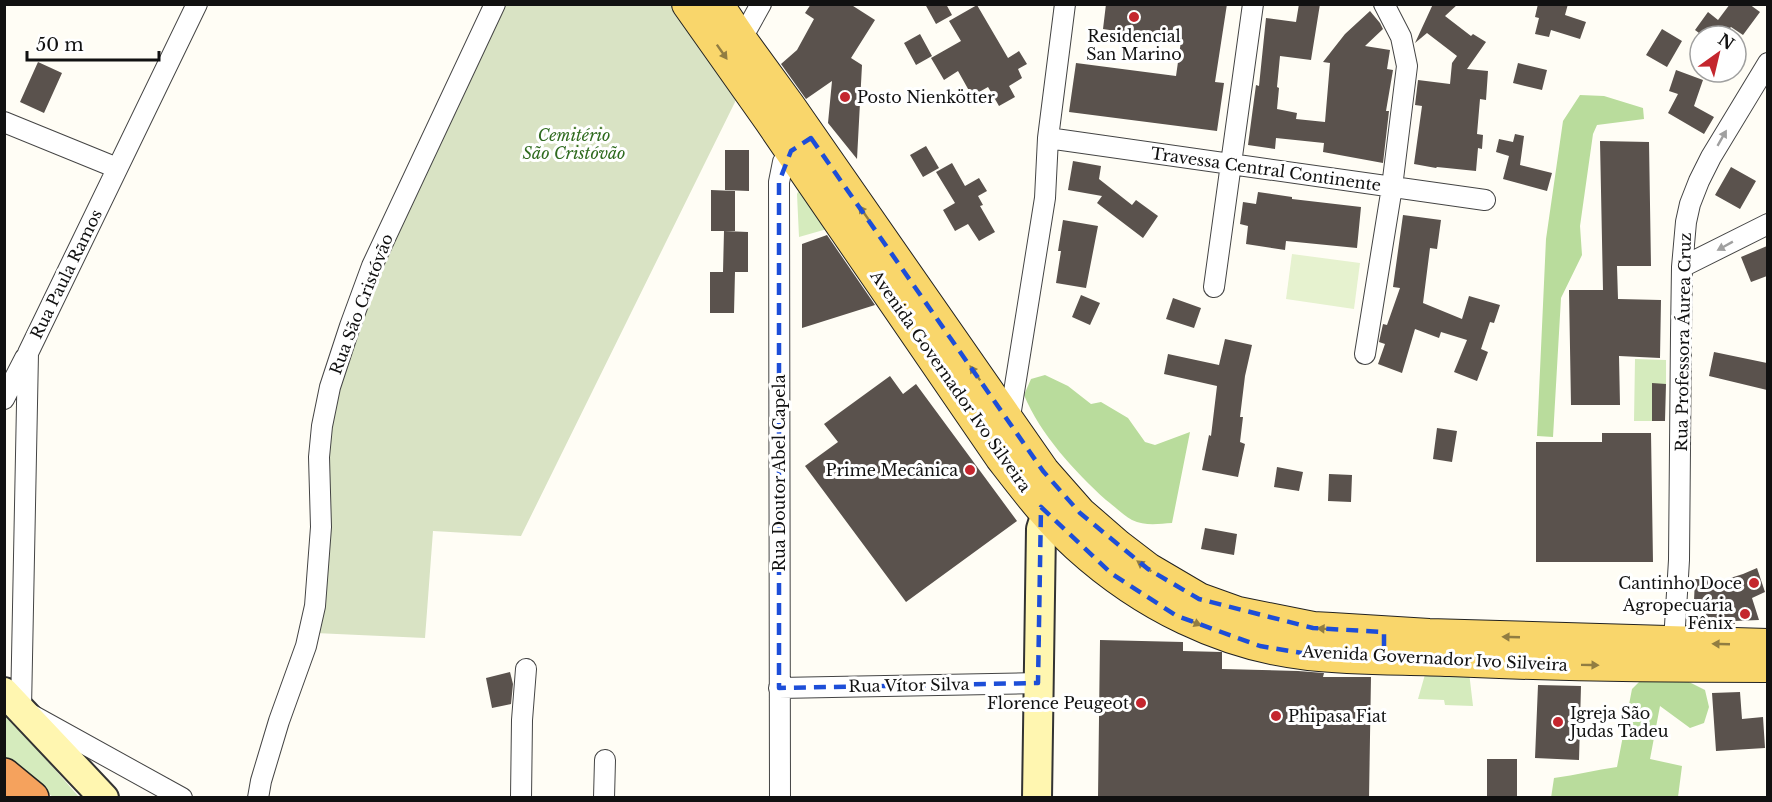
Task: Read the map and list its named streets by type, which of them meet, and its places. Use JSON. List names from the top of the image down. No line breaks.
{"streets":{"main road":["Avenida Governador Ivo Silveira"],"street":["Travessa Central Continente","Rua Paula Ramos","Rua São Cristóvão","Rua Professora Áurea Cruz","Rua Doutor Abel Capela","Rua Vítor Silva"]},"crossings":[["Rua Professora Áurea Cruz","Avenida Governador Ivo Silveira"],["Avenida Governador Ivo Silveira","Rua Doutor Abel Capela"],["Rua Doutor Abel Capela","Rua Vítor Silva"]],"one_way":["Rua Professora Áurea Cruz"],"parks":["Cemitério São Cristóvão"],"places":["Residencial San Marino","Posto Nienkötter","Prime Mecânica","Cantinho Doce","Agropecuária Fênix","Florence Peugeot","Phipasa Fiat","Igreja São Judas Tadeu"],"scale_bar":"50 m","north":"top right"}
